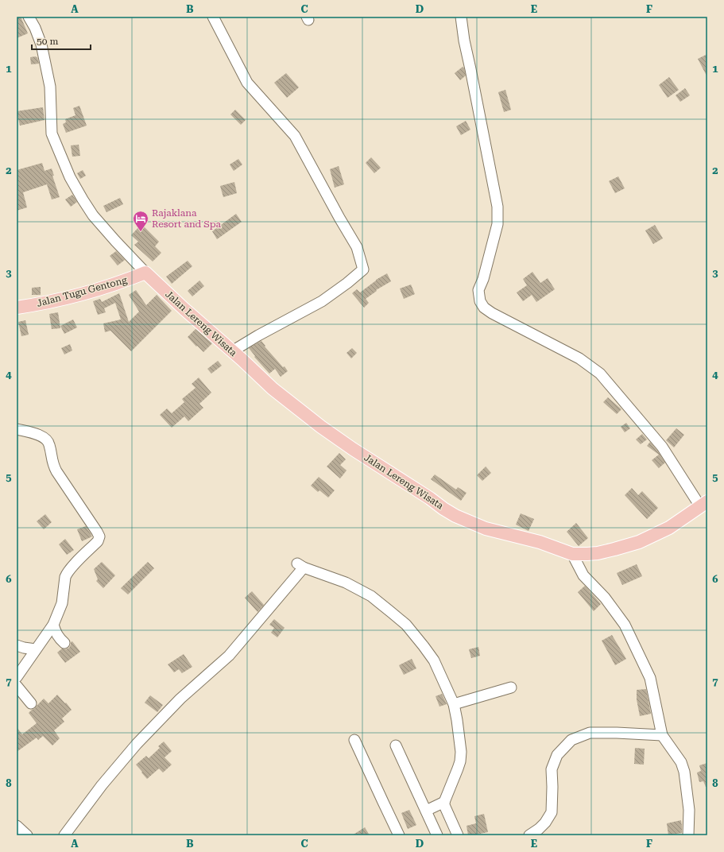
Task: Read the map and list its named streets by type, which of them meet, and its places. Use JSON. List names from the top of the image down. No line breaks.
{"streets":{"main road":["Jalan Tugu Gentong","Jalan Lereng Wisata"]},"crossings":[["Jalan Tugu Gentong","Jalan Lereng Wisata"]],"places":{"hotel":["Rajaklana Resort and Spa"]},"scale_bar":"50 m","grid":{"columns":["A","B","C","D","E","F"],"rows":["1","2","3","4","5","6","7","8"]}}
